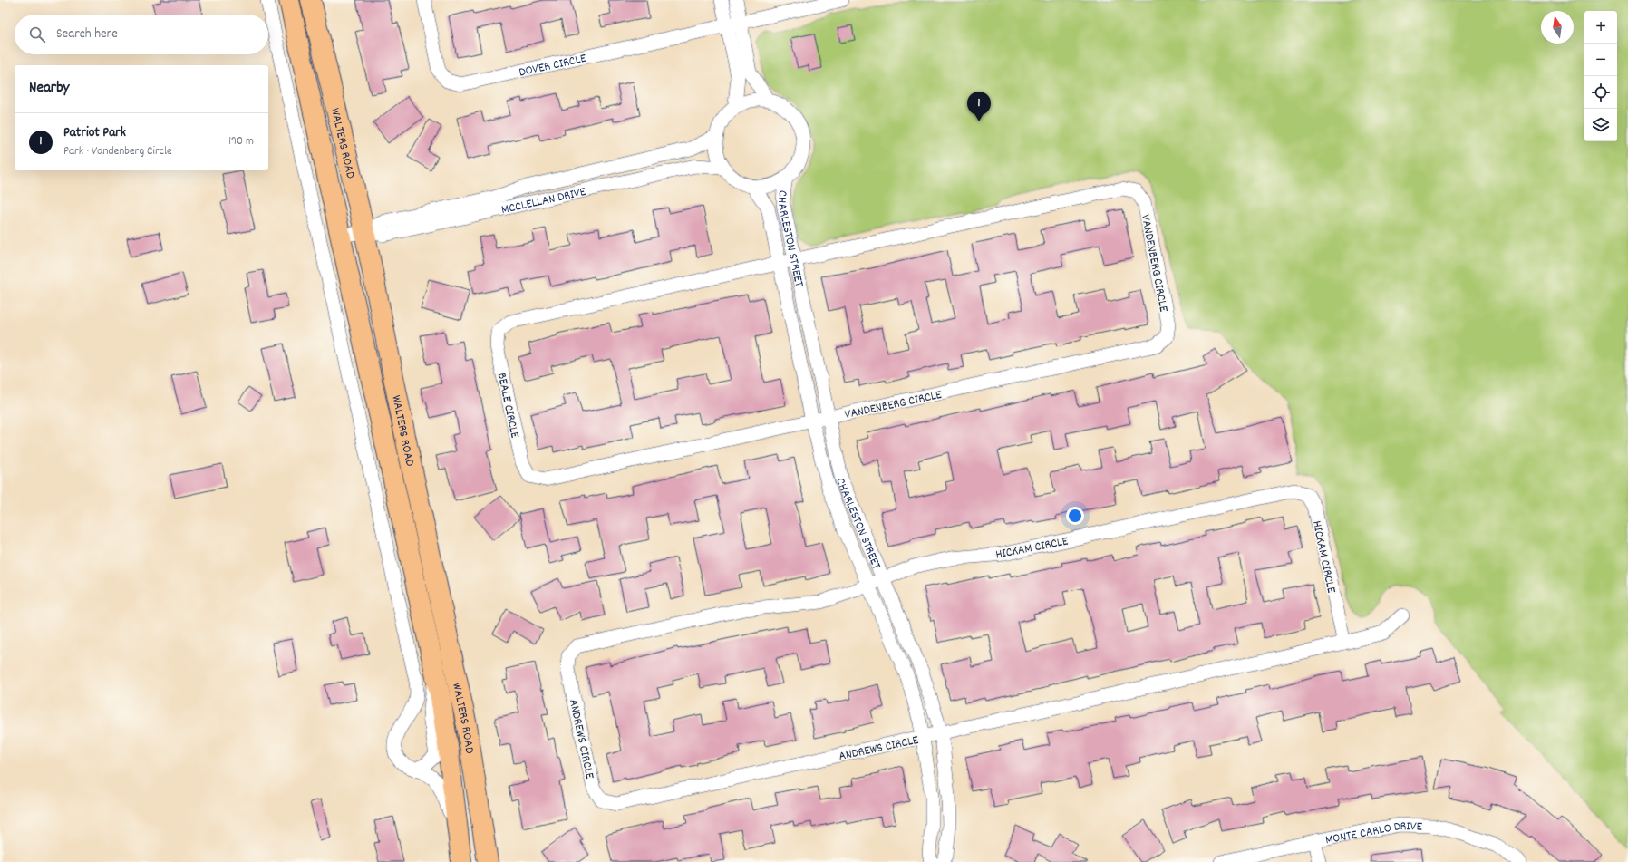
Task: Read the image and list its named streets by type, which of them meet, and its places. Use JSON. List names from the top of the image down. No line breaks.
{"streets":{"main road":["WALTERS ROAD"],"street":["DOVER CIRCLE","MCCLELLAN DRIVE","CHARLESTON STREET","VANDENBERG CIRCLE","BEALE CIRCLE","HICKAM CIRCLE","ANDREWS CIRCLE","MONTE CARLO DRIVE"]},"crossings":[["WALTERS ROAD","MCCLELLAN DRIVE"],["MCCLELLAN DRIVE","CHARLESTON STREET"],["CHARLESTON STREET","VANDENBERG CIRCLE"],["CHARLESTON STREET","BEALE CIRCLE"],["CHARLESTON STREET","HICKAM CIRCLE"],["CHARLESTON STREET","ANDREWS CIRCLE"],["VANDENBERG CIRCLE","BEALE CIRCLE"],["HICKAM CIRCLE","ANDREWS CIRCLE"]],"north":"top","page":{"map_buttons":["+","−"],"search":"Search here","heading":"Nearby","pins":"1","list":[{"mark":"1","name":"Patriot Park","note":"Park · Vandenberg Circle","value":"190 m"}]}}
